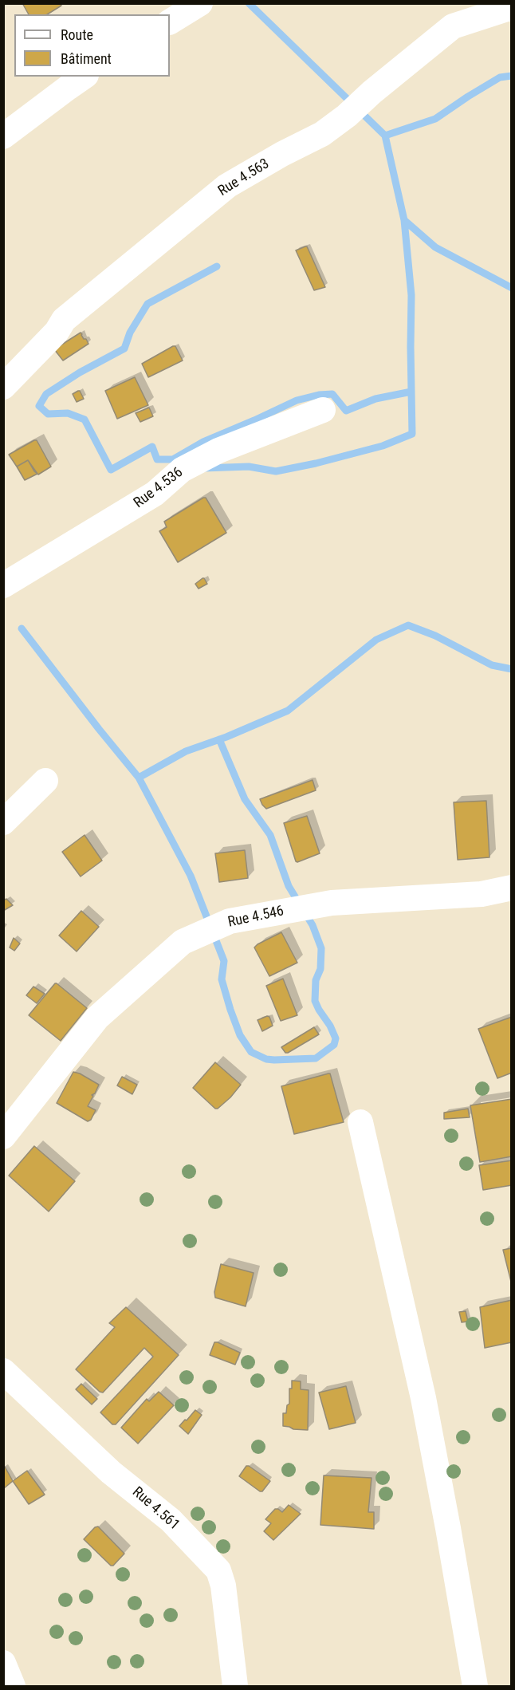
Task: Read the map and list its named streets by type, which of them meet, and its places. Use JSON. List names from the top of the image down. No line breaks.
{"streets":{"street":["Rue 4.563","Rue 4.536","Rue 4.546","Rue 4.561"]},"legend":["Route","Bâtiment"]}
